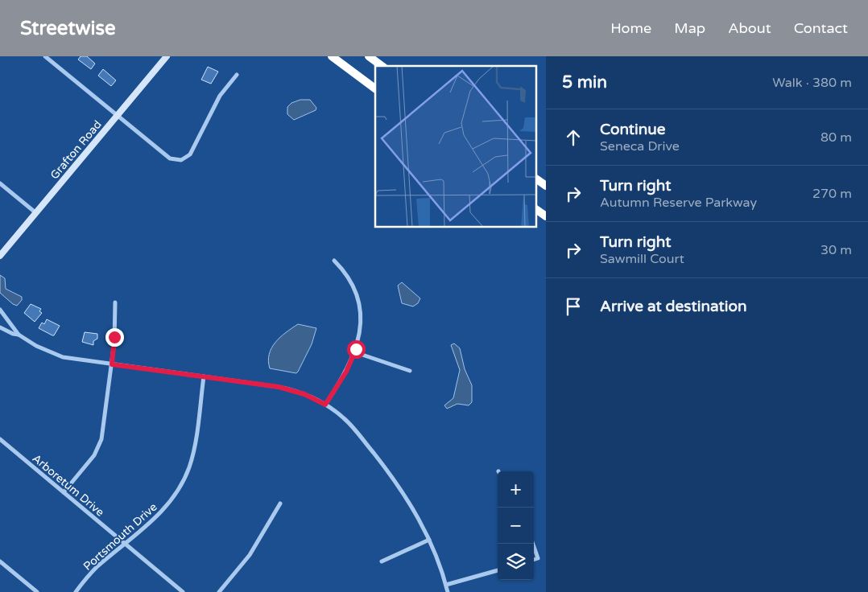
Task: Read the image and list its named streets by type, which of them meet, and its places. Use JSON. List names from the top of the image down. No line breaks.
{"streets":{"street":["Grafton Road","Arboretum Drive","Portsmouth Drive"]},"crossings":[["Arboretum Drive","Portsmouth Drive"]],"page":{"header":"Streetwise","nav":["Home","Map","About","Contact"],"heading":["5 min","Walk · 380 m"],"list":[["Continue","Seneca Drive","80 m"],["Turn right","Autumn Reserve Parkway","270 m"],["Turn right","Sawmill Court","30 m"],"Arrive at destination"],"map_buttons":["+","−"]}}
